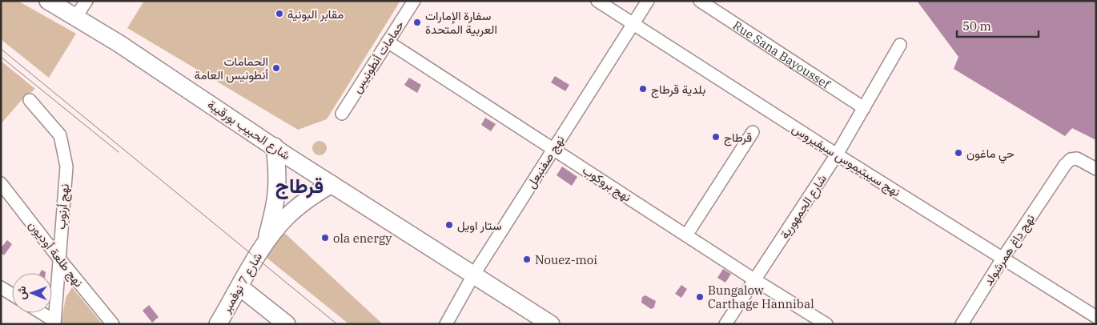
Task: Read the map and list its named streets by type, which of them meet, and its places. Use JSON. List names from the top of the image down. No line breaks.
{"streets":{"main road":["شارع الحبيب بورقيبة","شارع 7 نوفمبر"],"street":["Rue Sana Bayoussef","حمامات أنطونيس","نهج سيبتيموس سيفيروس","نهج صفنبعل","نهج بروكوب","نهج أرنوب","شارع الجمهورية","نهج داغ همرشولد","نهج طلعة أوديون"]},"crossings":[["Rue Sana Bayoussef","شارع الجمهورية"],["حمامات أنطونيس","نهج بروكوب"],["شارع الحبيب بورقيبة","نهج صفنبعل"],["شارع الحبيب بورقيبة","شارع 7 نوفمبر"],["نهج سيبتيموس سيفيروس","نهج صفنبعل"],["نهج سيبتيموس سيفيروس","شارع الجمهورية"],["نهج سيبتيموس سيفيروس","نهج داغ همرشولد"],["نهج صفنبعل","نهج بروكوب"],["نهج بروكوب","شارع الجمهورية"],["نهج أرنوب","نهج طلعة أوديون"]],"districts":["قرطاج"],"places":["مقابر البونية","سفارة الإمارات العربية المتحدة","الحمامات أنطونيس العامة","بلدية قرطاج","قرطاج","حي ماغون","ستار اويل","ola energy","Nouez-moi","Bungalow Carthage Hannibal"],"scale_bar":"50 m","north":"left"}
